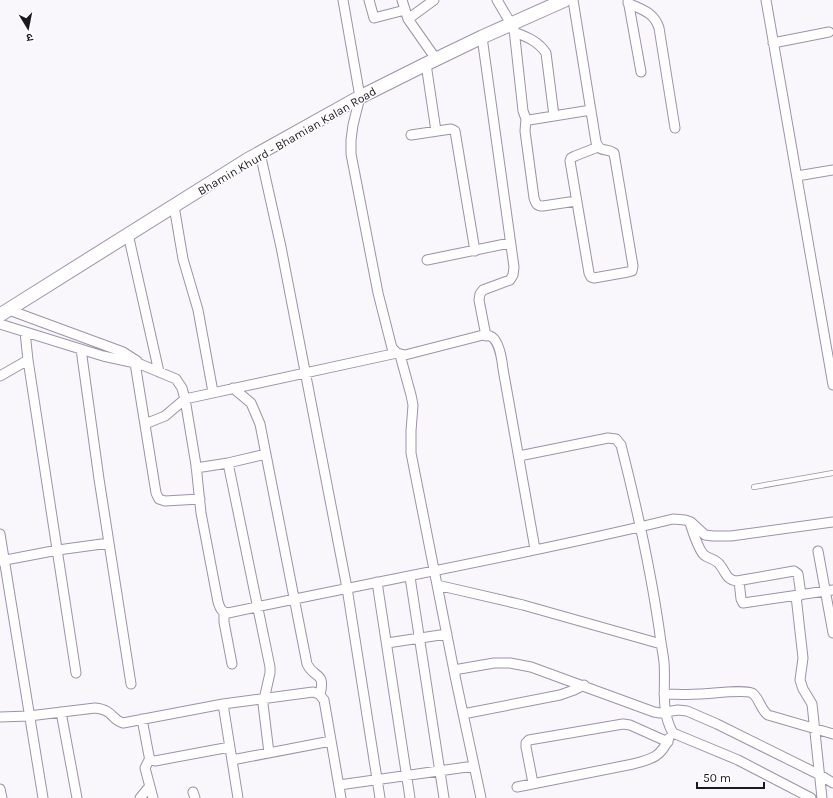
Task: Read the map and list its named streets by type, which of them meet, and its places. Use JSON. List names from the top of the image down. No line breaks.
{"streets":{"street":["Bhamin Khurd - Bhamian Kalan Road"]},"scale_bar":"50 m","north":"bottom"}
